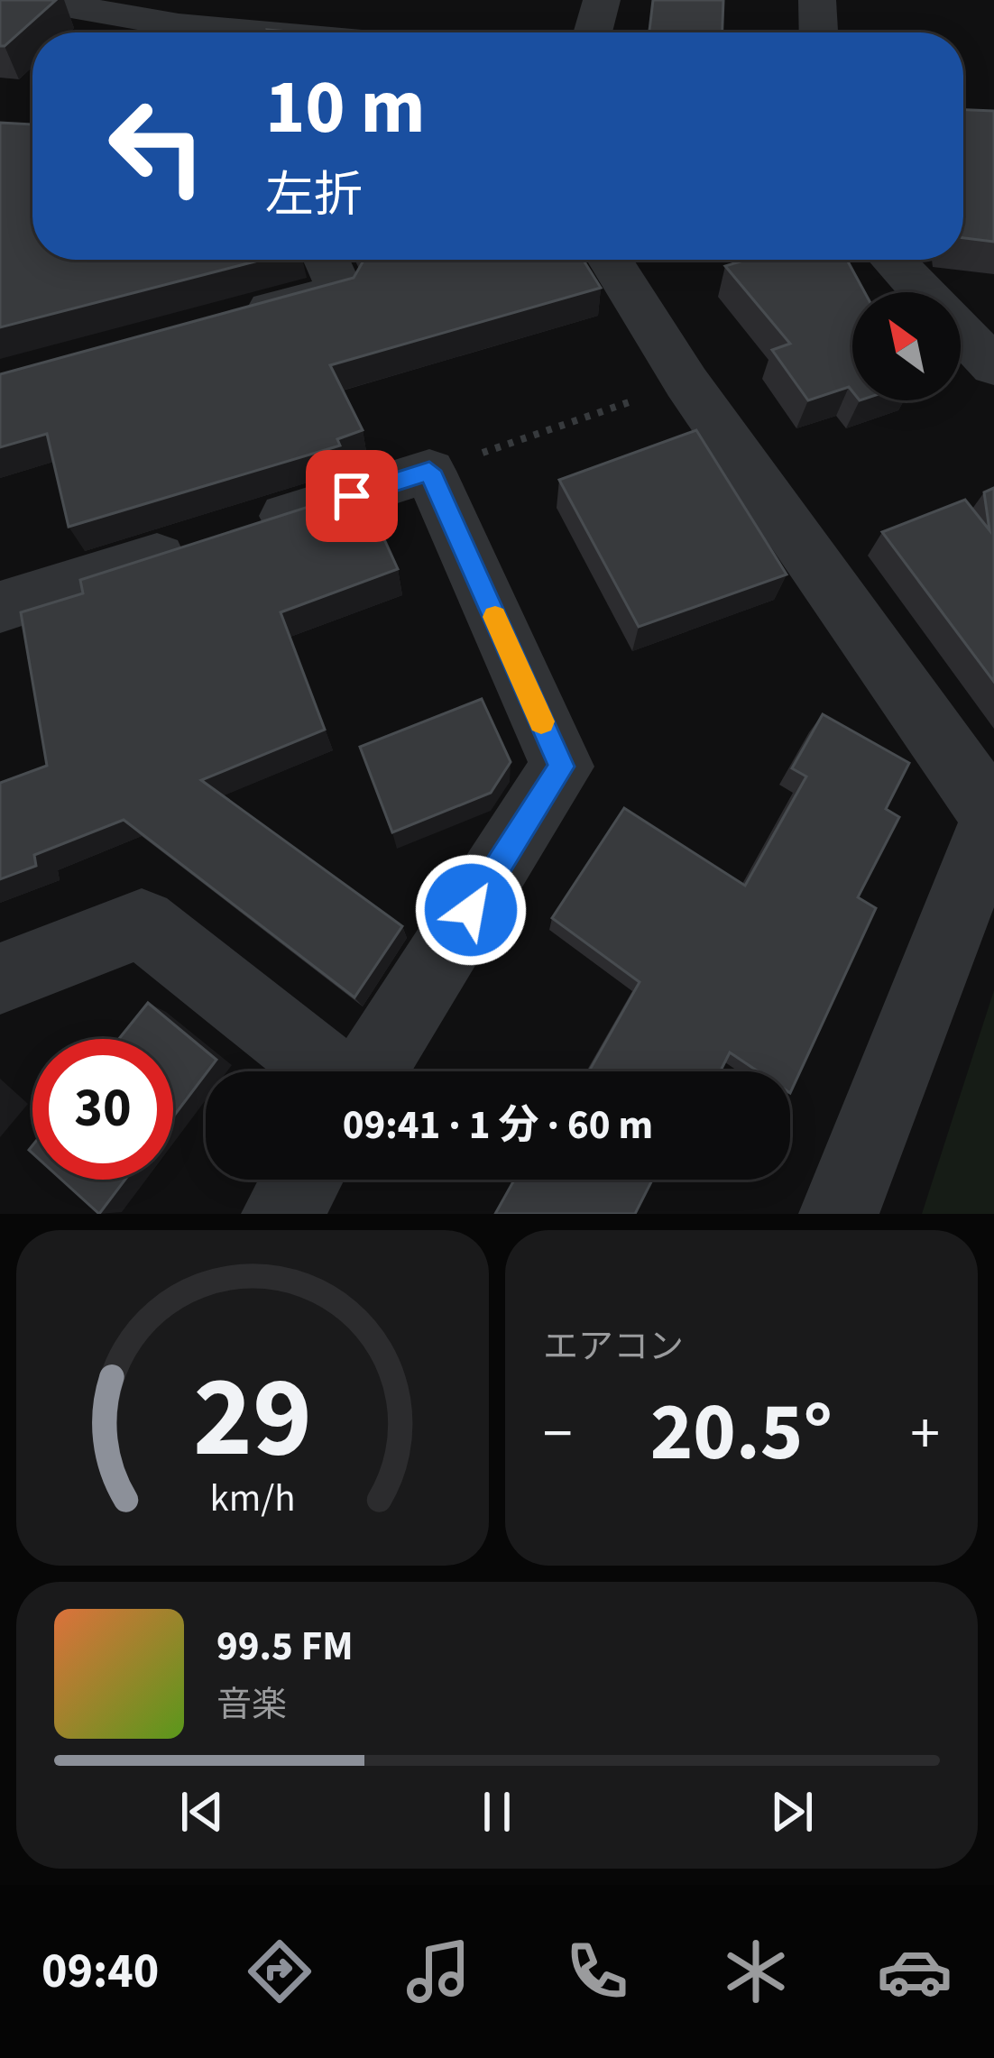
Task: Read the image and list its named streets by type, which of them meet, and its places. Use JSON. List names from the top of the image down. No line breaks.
{"north":"top left","page":{"turn":["10 m","左折"],"limit":"30","trip":"09:41 · 1 分 · 60 m","tile":"エアコン","heat":["−","20.5°","+"],"song":["99.5 FM","音楽"],"tabs":"09:40","gauge":["29","km/h"]}}
